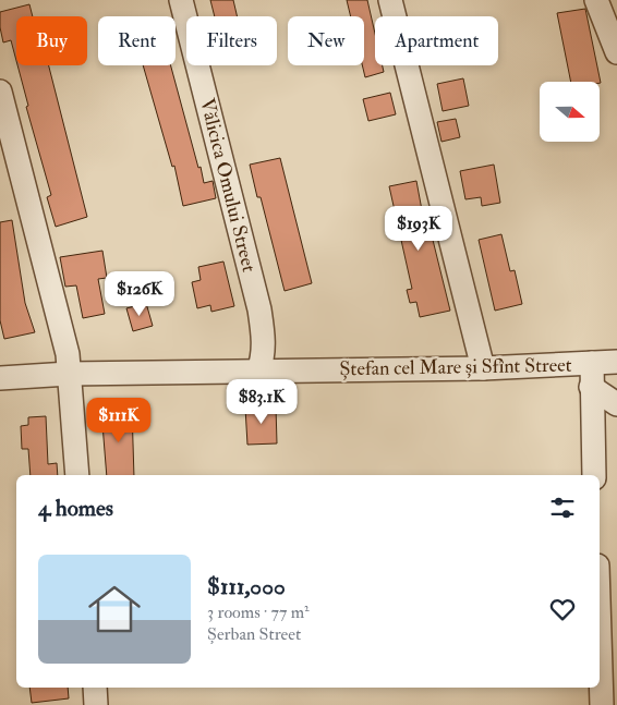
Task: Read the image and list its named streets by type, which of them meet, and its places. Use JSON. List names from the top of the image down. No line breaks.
{"streets":{"street":["Vălicica Omului Street","Ștefan cel Mare și Sfînt Street"]},"crossings":[["Vălicica Omului Street","Ștefan cel Mare și Sfînt Street"]],"north":"right","page":{"chip":["Buy","Rent","Filters","New","Apartment"],"price":["$193K","$126K","$83.1K","$111K"],"heading":"4 homes","list":[{"name":"$111,000","note":"3 rooms · 77 m² · Șerban Street"}]}}
